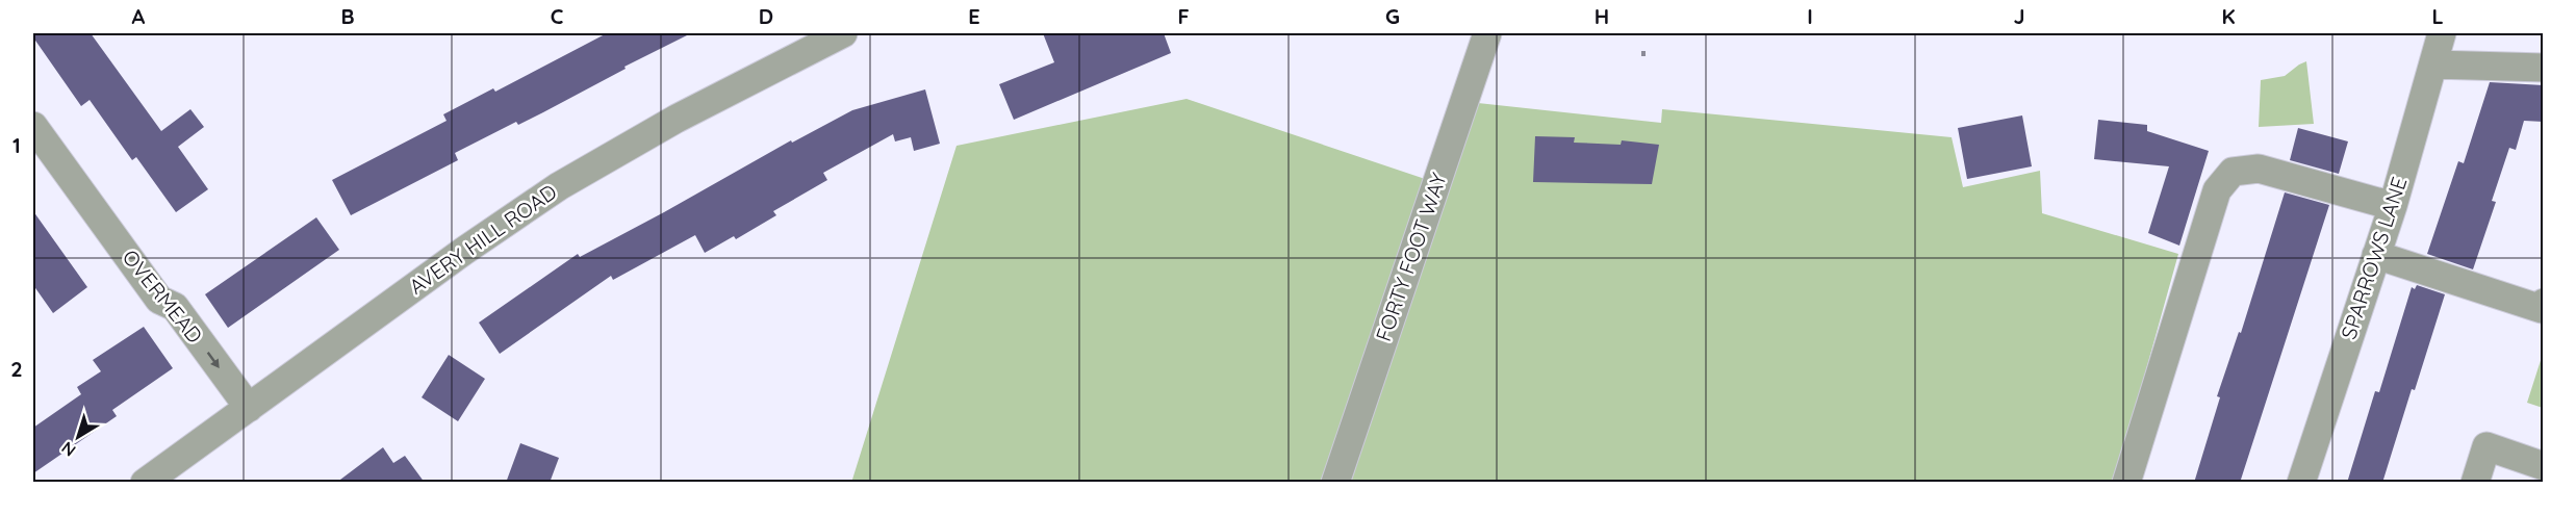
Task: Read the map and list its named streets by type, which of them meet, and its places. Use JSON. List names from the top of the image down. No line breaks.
{"streets":{"street":["AVERY HILL ROAD","FORTY FOOT WAY","SPARROWS LANE","OVERMEAD"]},"crossings":[["AVERY HILL ROAD","OVERMEAD"]],"one_way":["OVERMEAD"],"north":"bottom left","grid":{"columns":["A","B","C","D","E","F","G","H","I","J","K","L"],"rows":["1","2"]}}
